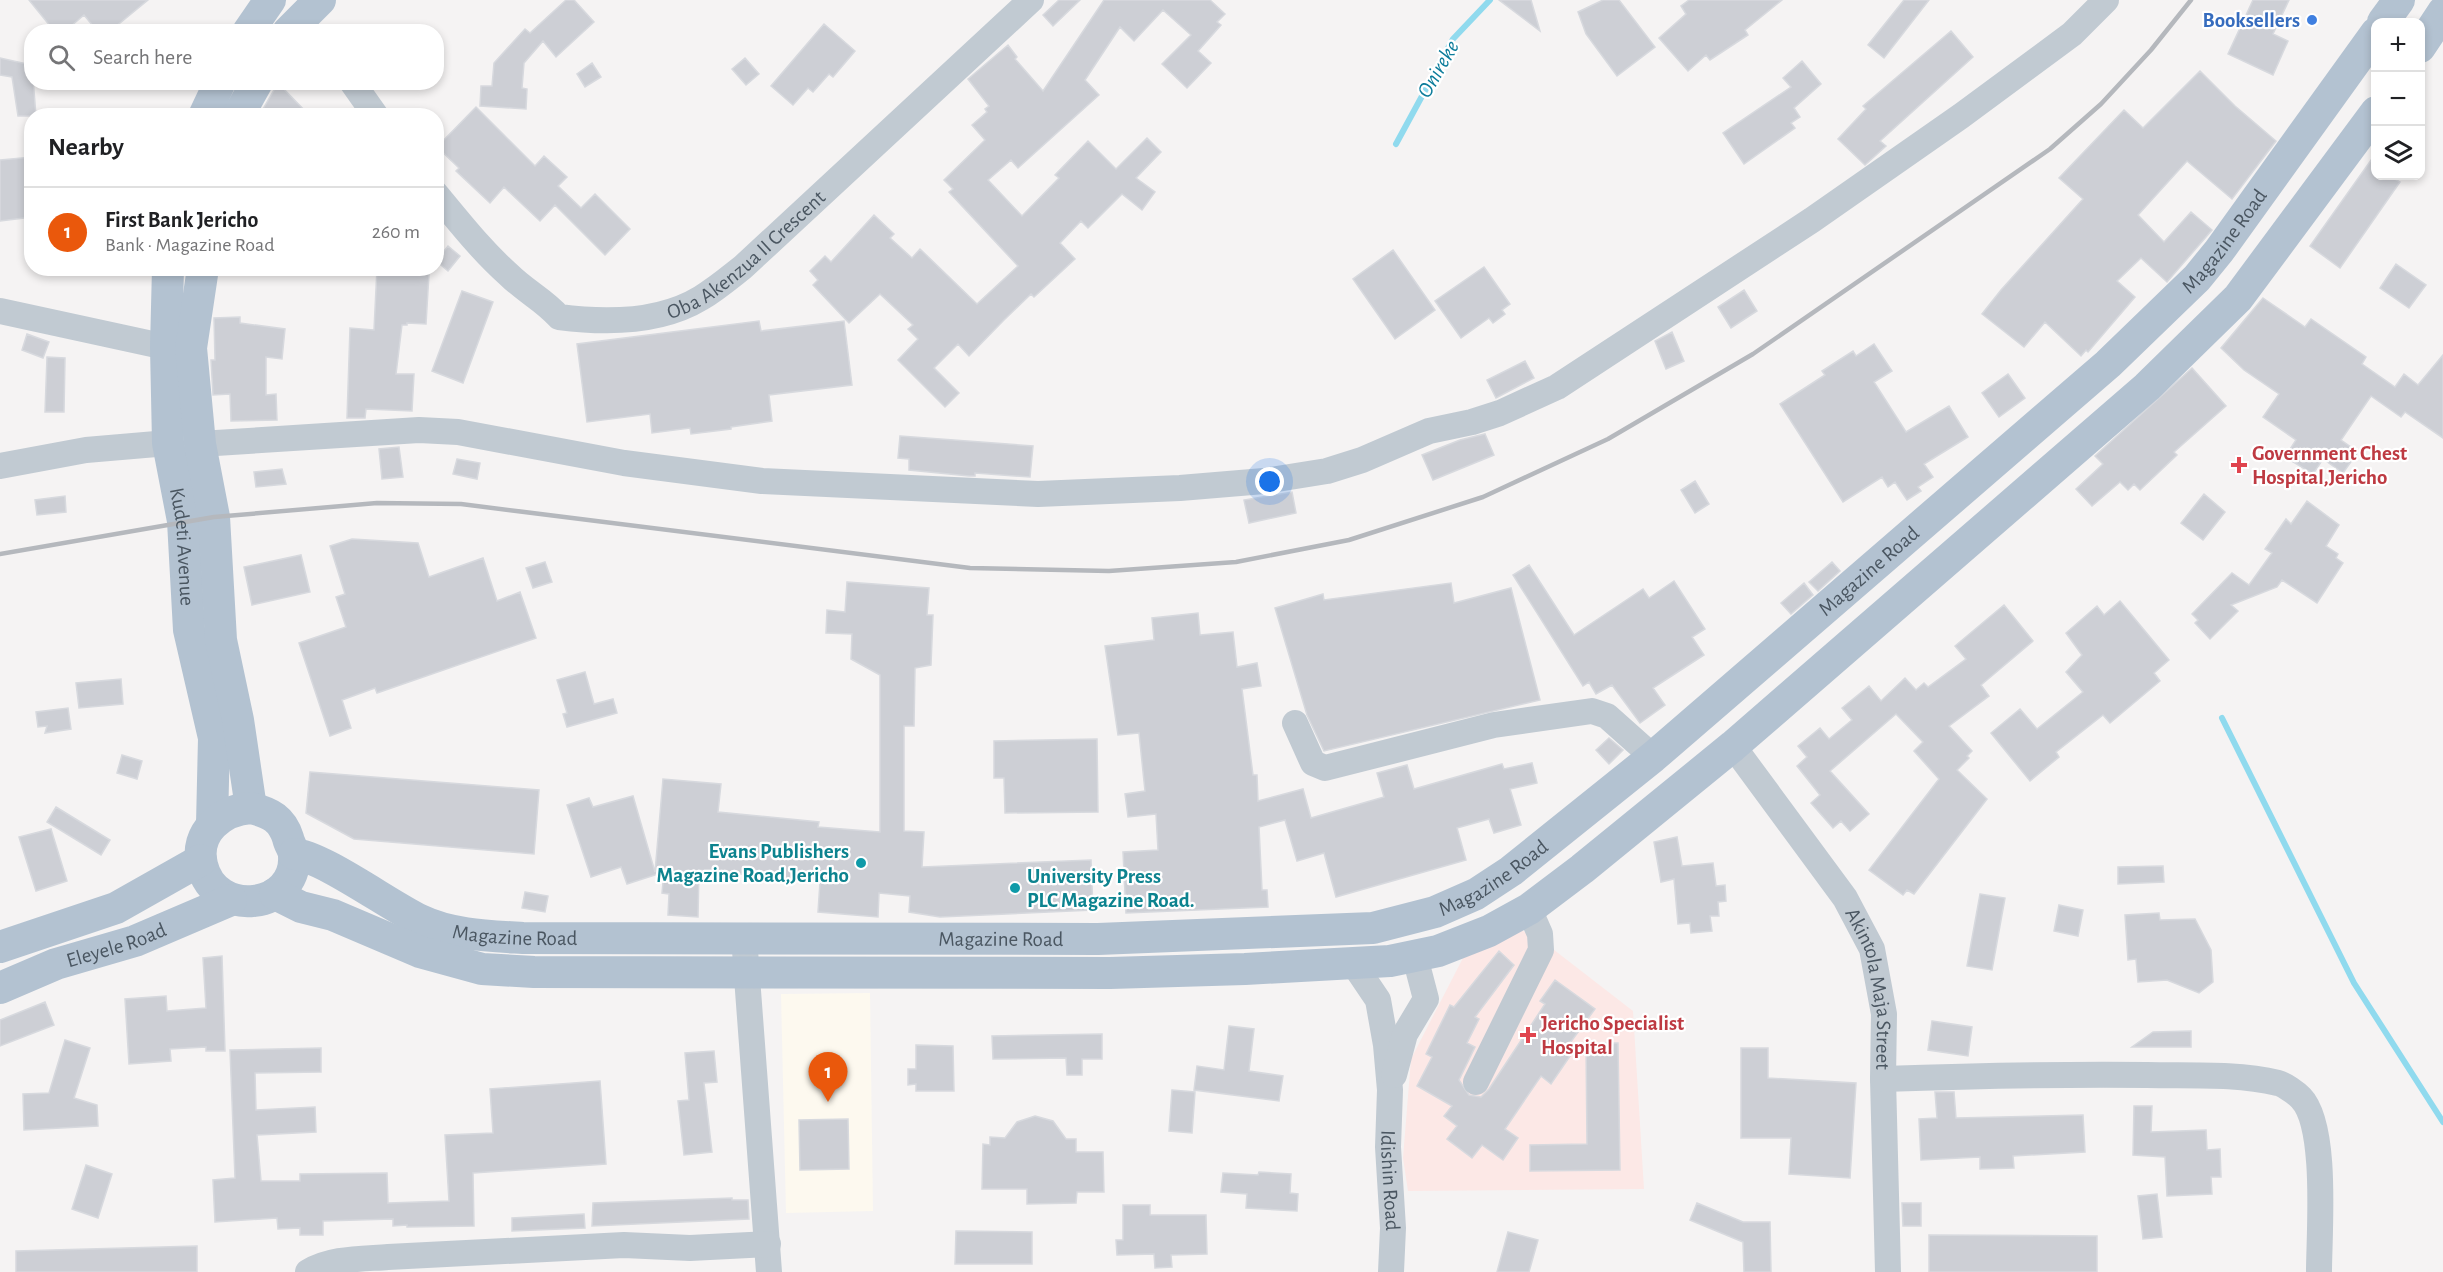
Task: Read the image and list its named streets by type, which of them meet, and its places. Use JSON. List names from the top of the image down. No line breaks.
{"streets":{"main road":["Magazine Road","Kudeti Avenue","Eleyele Road"],"street":["Oba Akenzua II Crescent","Akintola Maja Street","Idishin Road"]},"crossings":[["Magazine Road","Kudeti Avenue"],["Magazine Road","Eleyele Road"],["Magazine Road","Akintola Maja Street"],["Kudeti Avenue","Eleyele Road"]],"water":["Onireke"],"places":{"other":["Booksellers","Evans Publishers Magazine Road,Jericho","University Press PLC Magazine Road."],"health":["Government Chest Hospital,Jericho","Jericho Specialist Hospital"]},"page":{"map_buttons":["+","−"],"search":"Search here","heading":"Nearby","list":[{"mark":"1","name":"First Bank Jericho","note":"Bank · Magazine Road","value":"260 m"}],"pins":"1"}}
